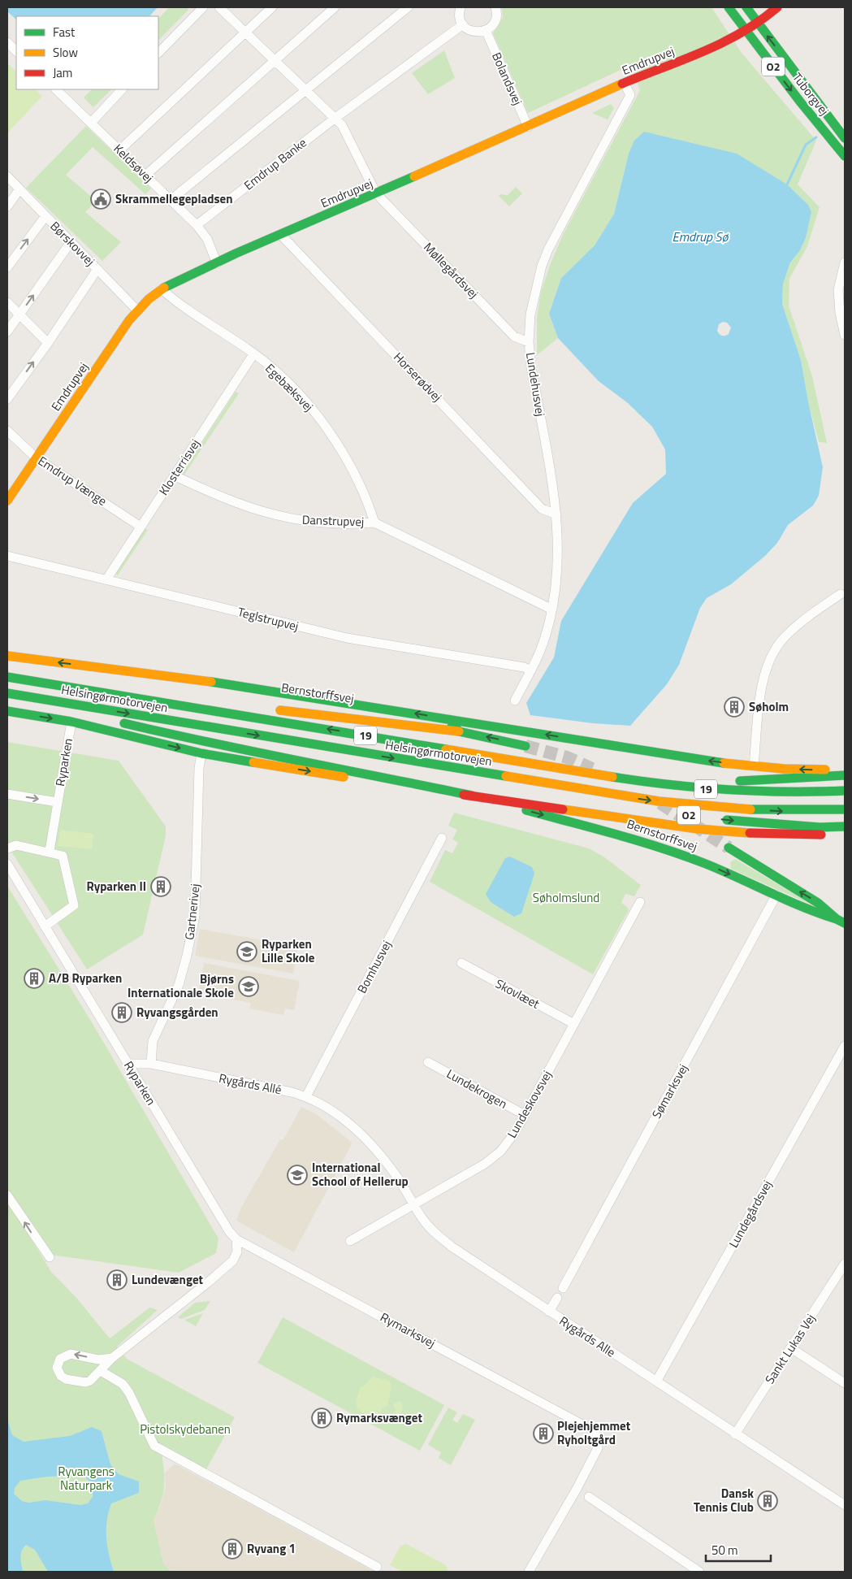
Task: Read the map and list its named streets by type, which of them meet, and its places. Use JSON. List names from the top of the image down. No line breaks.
{"streets":{"main road":["Emdrupvej","O2","Tuborgvej","Bernstorffsvej","Helsingørmotorvejen","19"],"street":["Bolandsvej","Keldsøvej","Emdrup Banke","Børskovvej","Møllegårdsvej","Horserødvej","Lundehusvej","Egebæksvej","Klosterrisvej","Emdrup Vænge","Danstrupvej","Teglstrupvej","Ryparken","Gartnerivej","Bomhusvej","Skovlæet","Rygårds Allé","Lundekrogen","Sømarksvej","Lundeskovsvej","Lundegårdsvej","Rymarksvej","Rygårds Alle","Sankt Lukas Vej"]},"crossings":[["Emdrupvej","Bolandsvej"],["Emdrupvej","Tuborgvej"],["Emdrupvej","Keldsøvej"],["Emdrupvej","Børskovvej"],["Emdrupvej","Møllegårdsvej"],["Emdrupvej","Horserødvej"],["Emdrupvej","Lundehusvej"],["Emdrupvej","Egebæksvej"],["Emdrupvej","Emdrup Vænge"],["Keldsøvej","Emdrup Banke"],["Møllegårdsvej","Lundehusvej"],["Horserødvej","Lundehusvej"],["Lundehusvej","Danstrupvej"],["Lundehusvej","Teglstrupvej"],["Egebæksvej","Klosterrisvej"],["Egebæksvej","Danstrupvej"],["Klosterrisvej","Emdrup Vænge"],["Klosterrisvej","Danstrupvej"],["Klosterrisvej","Teglstrupvej"],["Bernstorffsvej","Sømarksvej"],["Ryparken","Rygårds Allé"],["Ryparken","Rymarksvej"],["Gartnerivej","Rygårds Allé"],["Bomhusvej","Rygårds Allé"],["Skovlæet","Lundeskovsvej"],["Rygårds Allé","Rygårds Alle"],["Lundekrogen","Lundeskovsvej"],["Lundeskovsvej","Rygårds Alle"],["Lundegårdsvej","Rygårds Alle"],["Rygårds Alle","Sankt Lukas Vej"]],"water":["Emdrup Sø"],"parks":["Søholmslund","Pistolskydebanen","Ryvangens Naturpark"],"places":{"public building":["Skrammellegepladsen"],"building":["Søholm","Ryparken II","A/B Ryparken","Ryvangsgården","Lundevænget","Rymarksvænget","Plejehjemmet Ryholtgård","Dansk Tennis Club","Ryvang 1"],"school or university":["Ryparken Lille Skole","Bjørns Internationale Skole","International School of Hellerup"]},"legend":["Fast","Slow","Jam"],"scale_bar":"50 m"}
